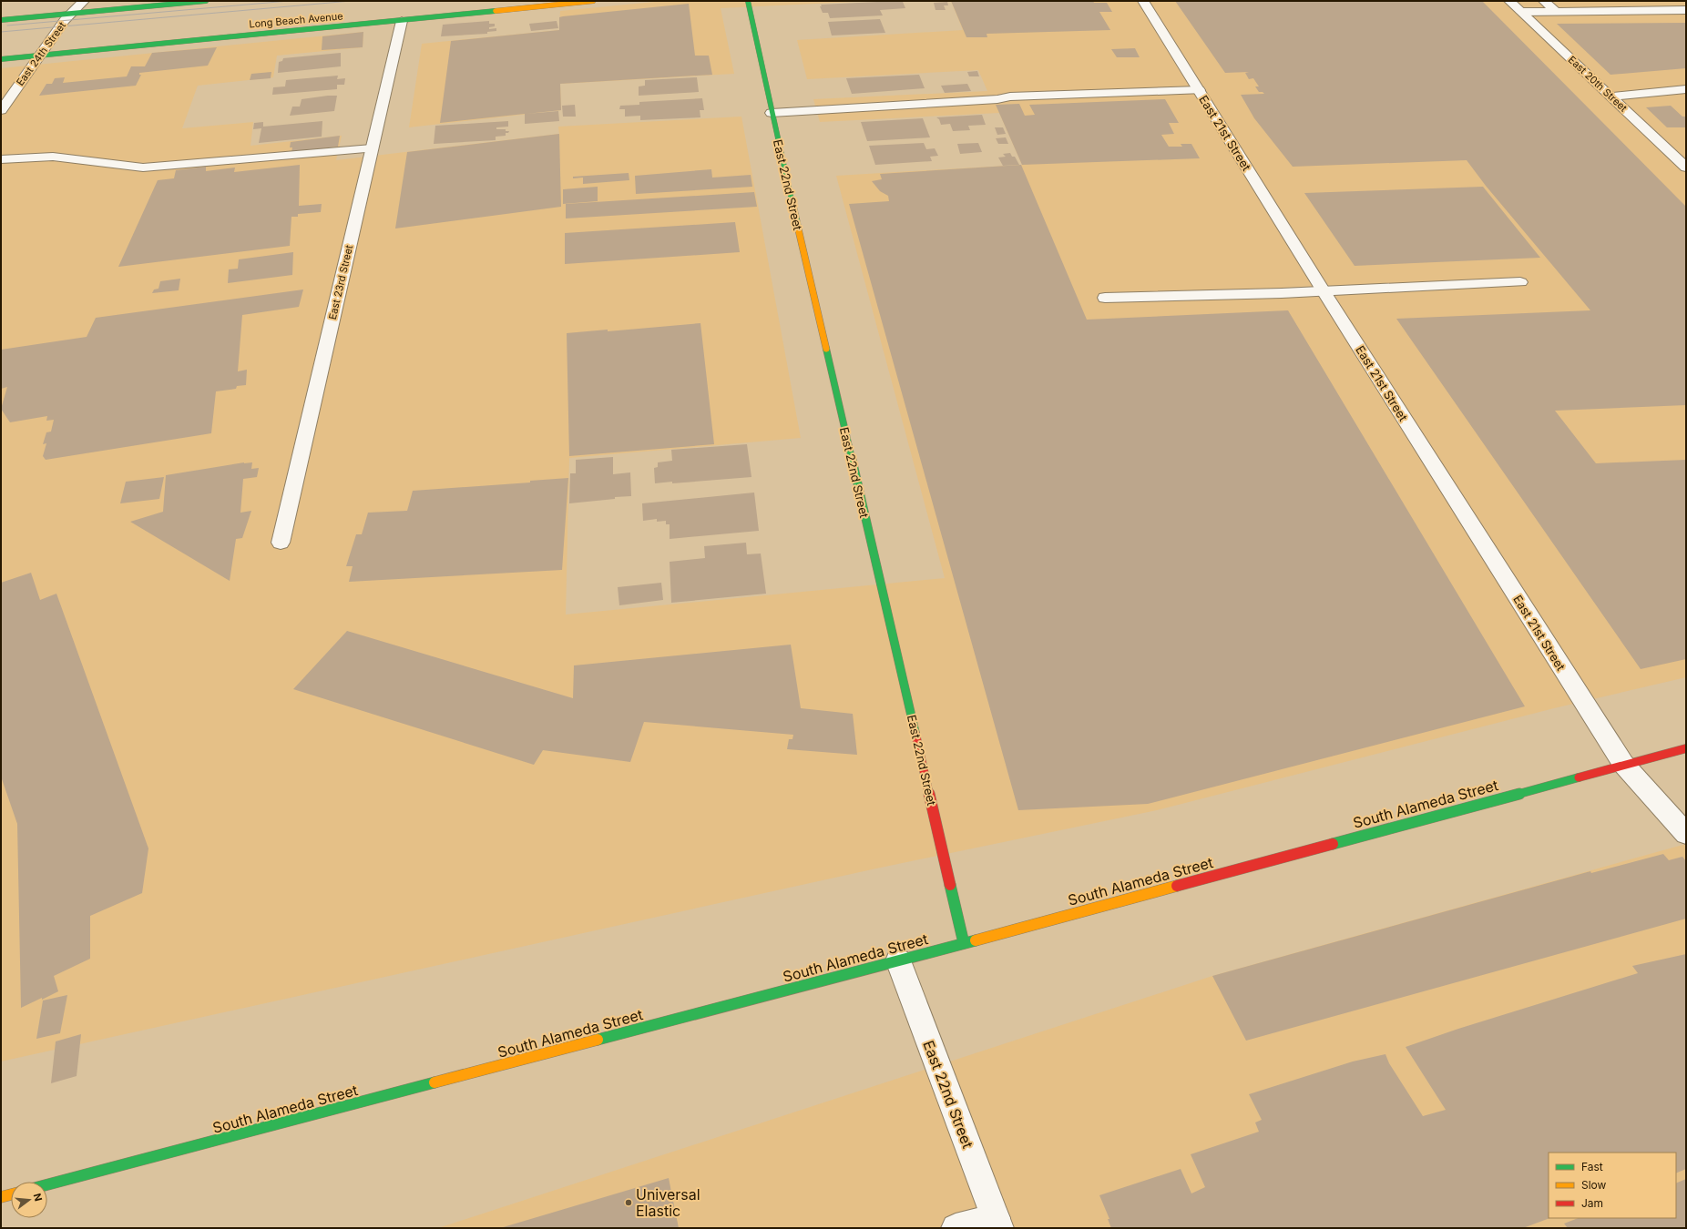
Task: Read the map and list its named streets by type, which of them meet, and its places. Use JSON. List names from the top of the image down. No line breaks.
{"streets":{"main road":["Long Beach Avenue","East 22nd Street","South Alameda Street"],"street":["East 24th Street","East 20th Street","East 21st Street","East 23rd Street"]},"crossings":[["Long Beach Avenue","East 24th Street"],["Long Beach Avenue","East 23rd Street"],["East 21st Street","South Alameda Street"],["East 22nd Street","South Alameda Street"]],"places":["Universal Elastic"],"legend":["Fast","Slow","Jam"],"north":"right"}
